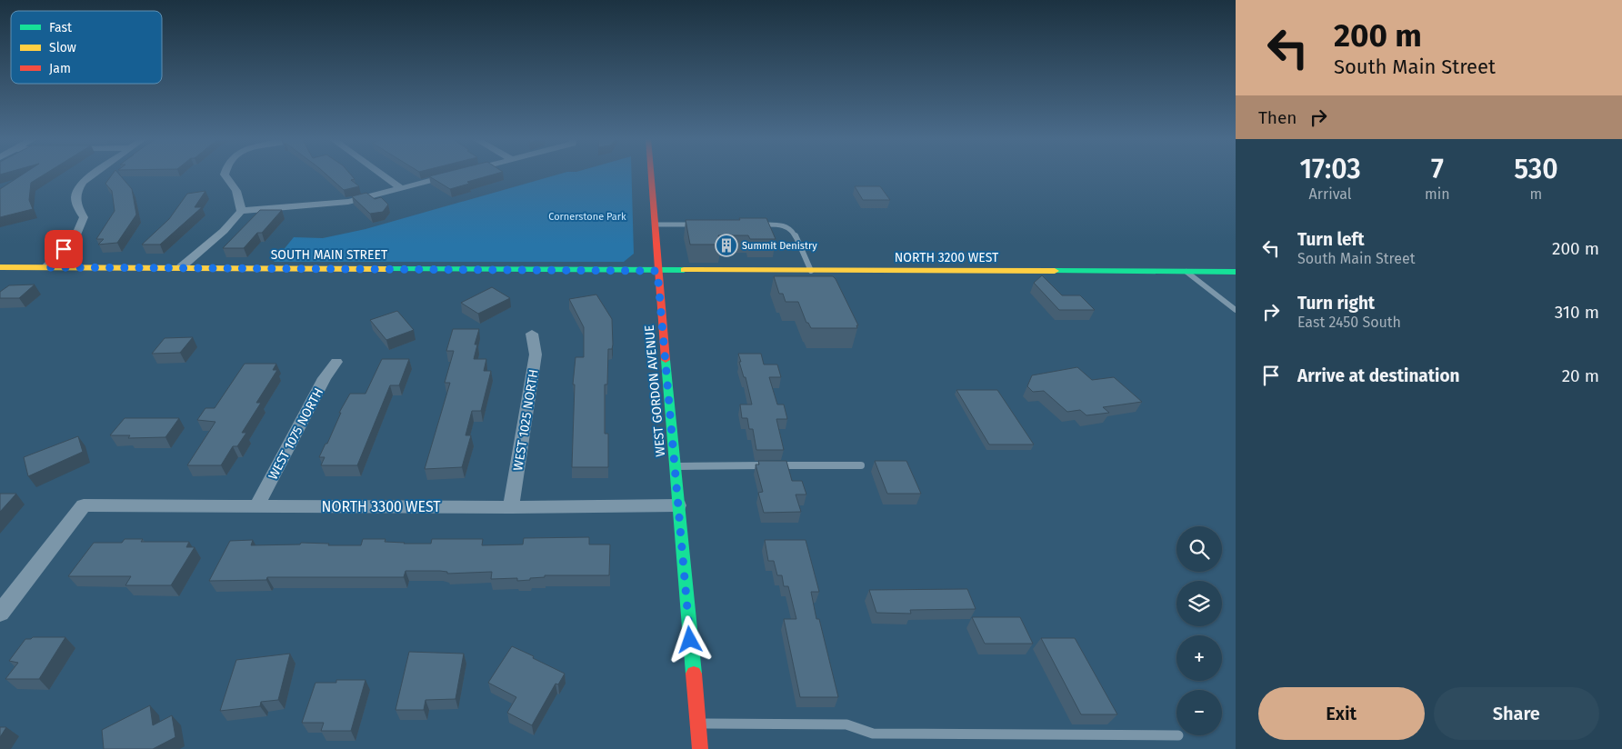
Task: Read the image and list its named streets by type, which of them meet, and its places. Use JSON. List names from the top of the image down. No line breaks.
{"streets":{"street":["SOUTH MAIN STREET","NORTH 3200 WEST","WEST GORDON AVENUE","WEST 1025 NORTH","WEST 1075 NORTH","NORTH 3300 WEST"]},"crossings":[["SOUTH MAIN STREET","NORTH 3200 WEST"],["SOUTH MAIN STREET","WEST GORDON AVENUE"],["NORTH 3200 WEST","WEST GORDON AVENUE"],["WEST GORDON AVENUE","NORTH 3300 WEST"],["WEST 1025 NORTH","NORTH 3300 WEST"],["WEST 1075 NORTH","NORTH 3300 WEST"]],"parks":["Cornerstone Park"],"places":{"building":["Summit Denistry"]},"legend":["Fast","Slow","Jam"],"page":{"turn":["200 m","South Main Street"],"then":"Then","eta":["17:03","Arrival","7","min","530","m"],"list":[{"name":"Turn left","note":"South Main Street","value":"200 m"},{"name":"Turn right","note":"East 2450 South","value":"310 m"},{"name":"Arrive at destination","value":"20 m"}],"map_buttons":["+","−"],"buttons":["Exit","Share"]}}
